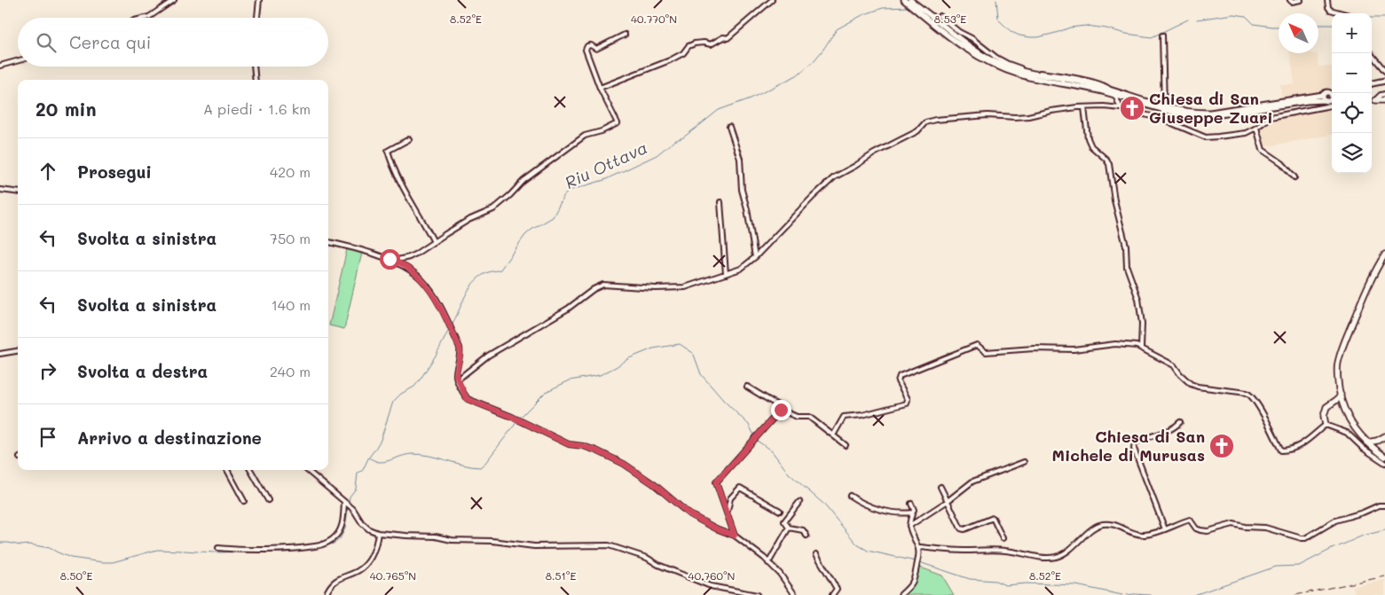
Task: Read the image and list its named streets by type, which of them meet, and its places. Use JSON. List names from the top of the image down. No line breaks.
{"water":["Riu Ottava"],"places":{"church":["Chiesa di San Giuseppe Zuari","Chiesa di San Michele di Murusas"]},"north":"top left","page":{"map_buttons":["+","−"],"search":"Cerca qui","heading":["20 min","A piedi · 1.6 km"],"list":[["Prosegui","420 m"],["Svolta a sinistra","750 m"],["Svolta a sinistra","140 m"],["Svolta a destra","240 m"],"Arrivo a destinazione"]},"coordinates":["8.53°E","8.52°E","40.770°N","40.765°N","40.760°N","8.50°E","8.51°E"]}
